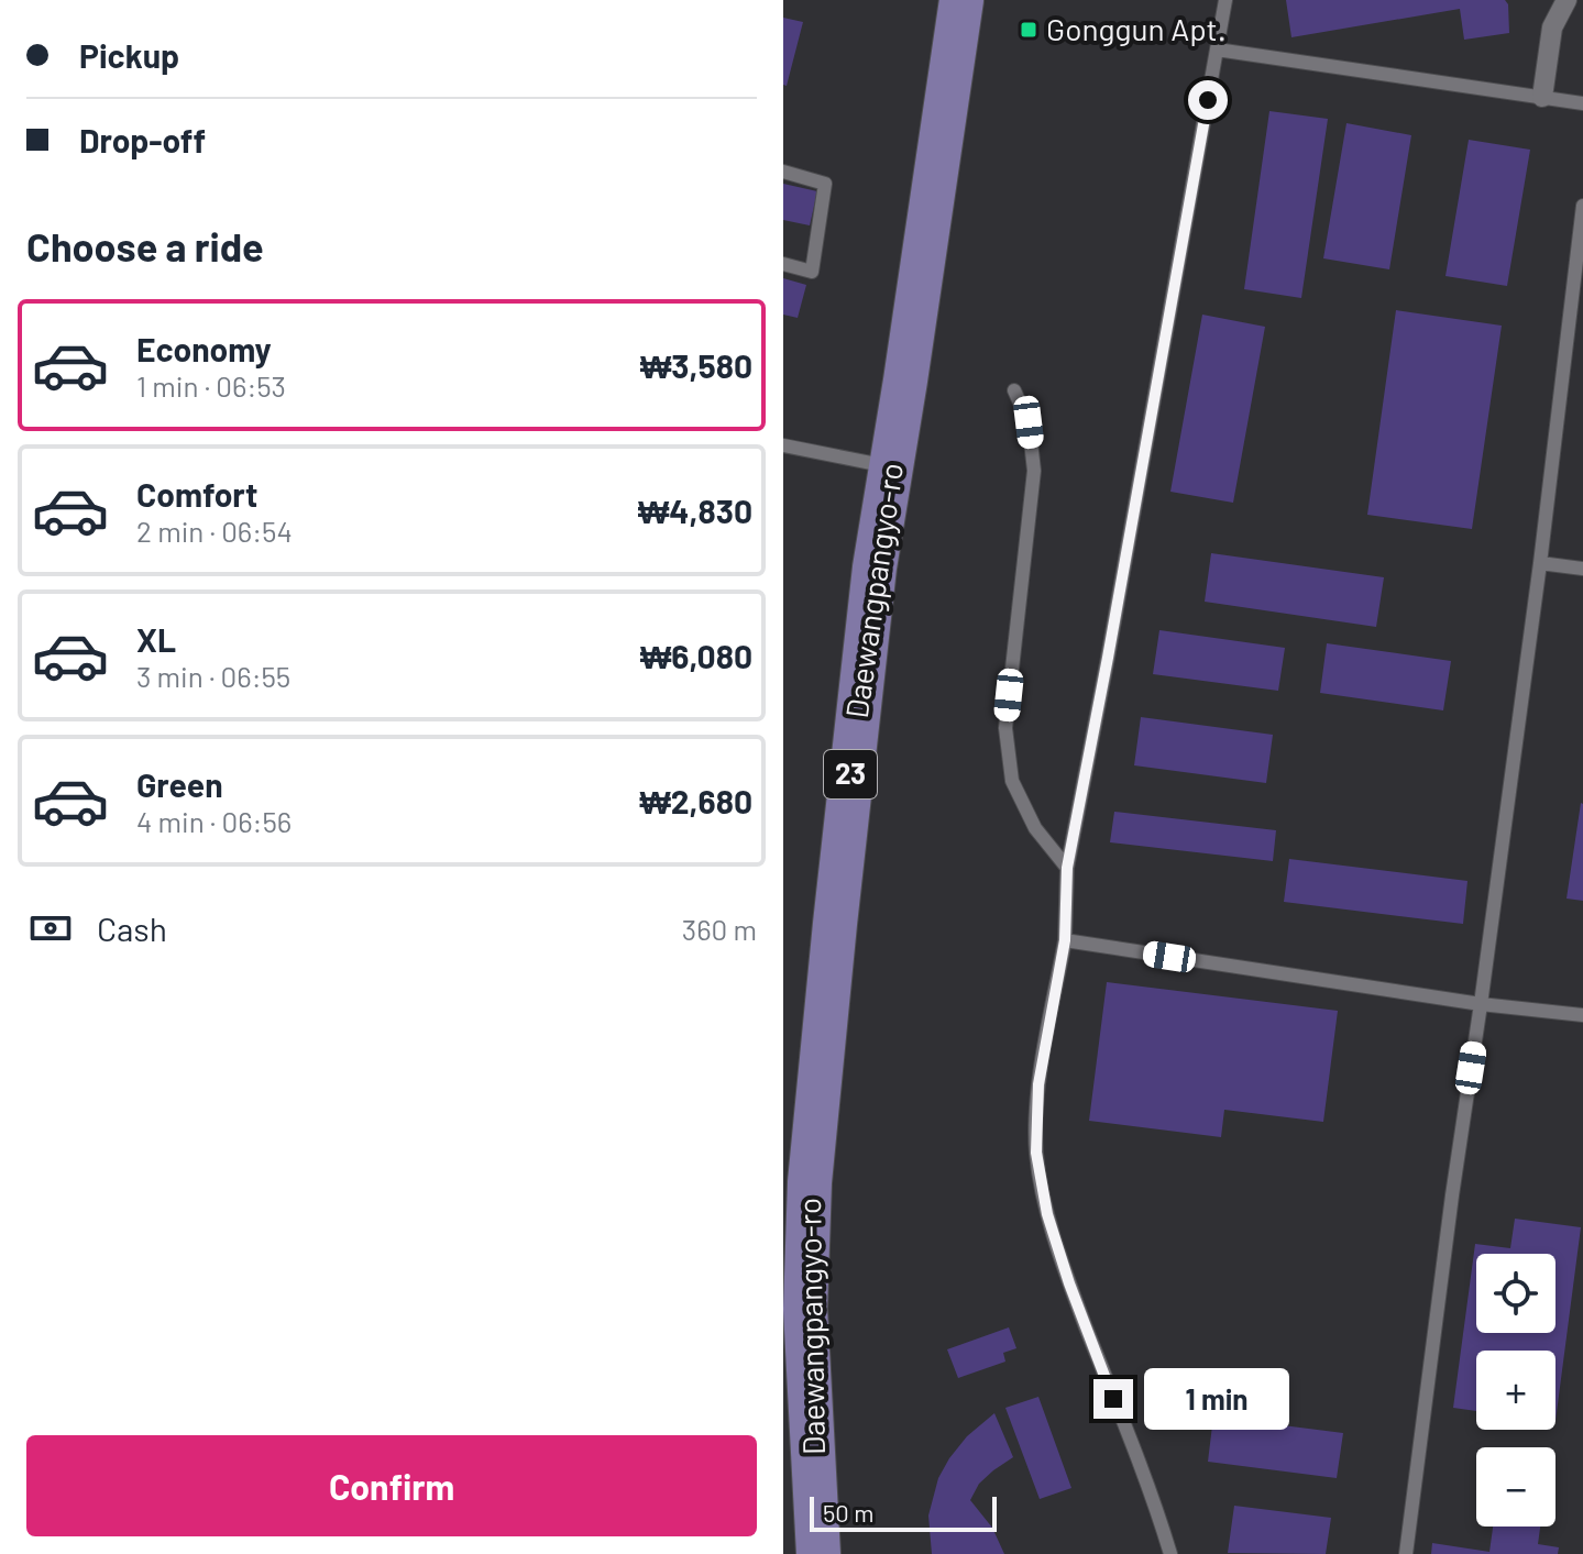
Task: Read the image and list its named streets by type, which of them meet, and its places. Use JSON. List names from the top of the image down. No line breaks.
{"streets":{"main road":["Daewangpangyo-ro","23"]},"places":{"transit":["Gonggun Apt."]},"scale_bar":"50 m","page":{"banner":["Pickup","Drop-off"],"heading":"Choose a ride","list":[{"name":"Economy","note":"1 min · 06:53","value":"₩3,580"},{"name":"Comfort","note":"2 min · 06:54","value":"₩4,830"},{"name":"XL","note":"3 min · 06:55","value":"₩6,080"},{"name":"Green","note":"4 min · 06:56","value":"₩2,680"}],"pay":["Cash","360 m"],"map_buttons":["+","−"],"bubble":"1 min","buttons":"Confirm","scale":"50 m"}}
